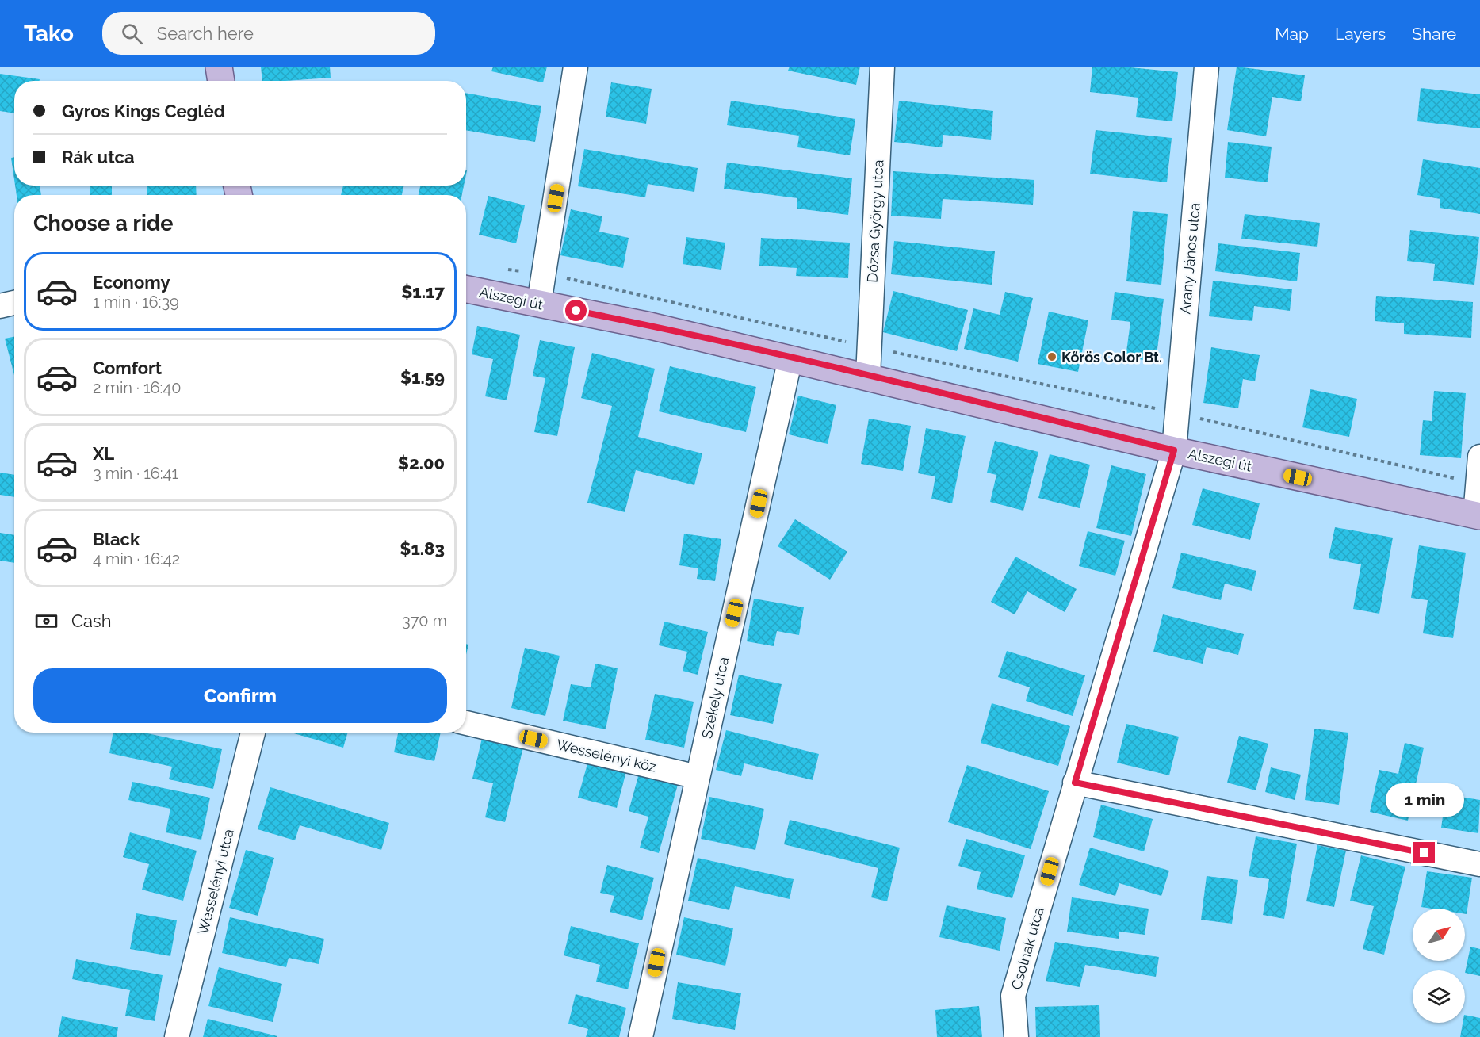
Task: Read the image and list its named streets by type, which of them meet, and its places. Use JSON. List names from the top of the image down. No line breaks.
{"streets":{"main road":["Alszegi út"],"street":["Dózsa György utca","Arany János utca","Székely utca","Wesselényi köz","Wesselényi utca","Csolnak utca"]},"crossings":[["Dózsa György utca","Alszegi út"],["Arany János utca","Alszegi út"],["Arany János utca","Csolnak utca"],["Alszegi út","Székely utca"],["Alszegi út","Csolnak utca"],["Székely utca","Wesselényi köz"]],"places":["Kőrös Color Bt."],"north":"top right","page":{"header":"Tako","search":"Search here","nav":["Map","Layers","Share"],"banner":["Gyros Kings Cegléd","Rák utca"],"heading":"Choose a ride","list":[{"name":"Economy","note":"1 min · 16:39","value":"$1.17"},{"name":"Comfort","note":"2 min · 16:40","value":"$1.59"},{"name":"XL","note":"3 min · 16:41","value":"$2.00"},{"name":"Black","note":"4 min · 16:42","value":"$1.83"}],"pay":["Cash","370 m"],"buttons":"Confirm","bubble":"1 min"}}
